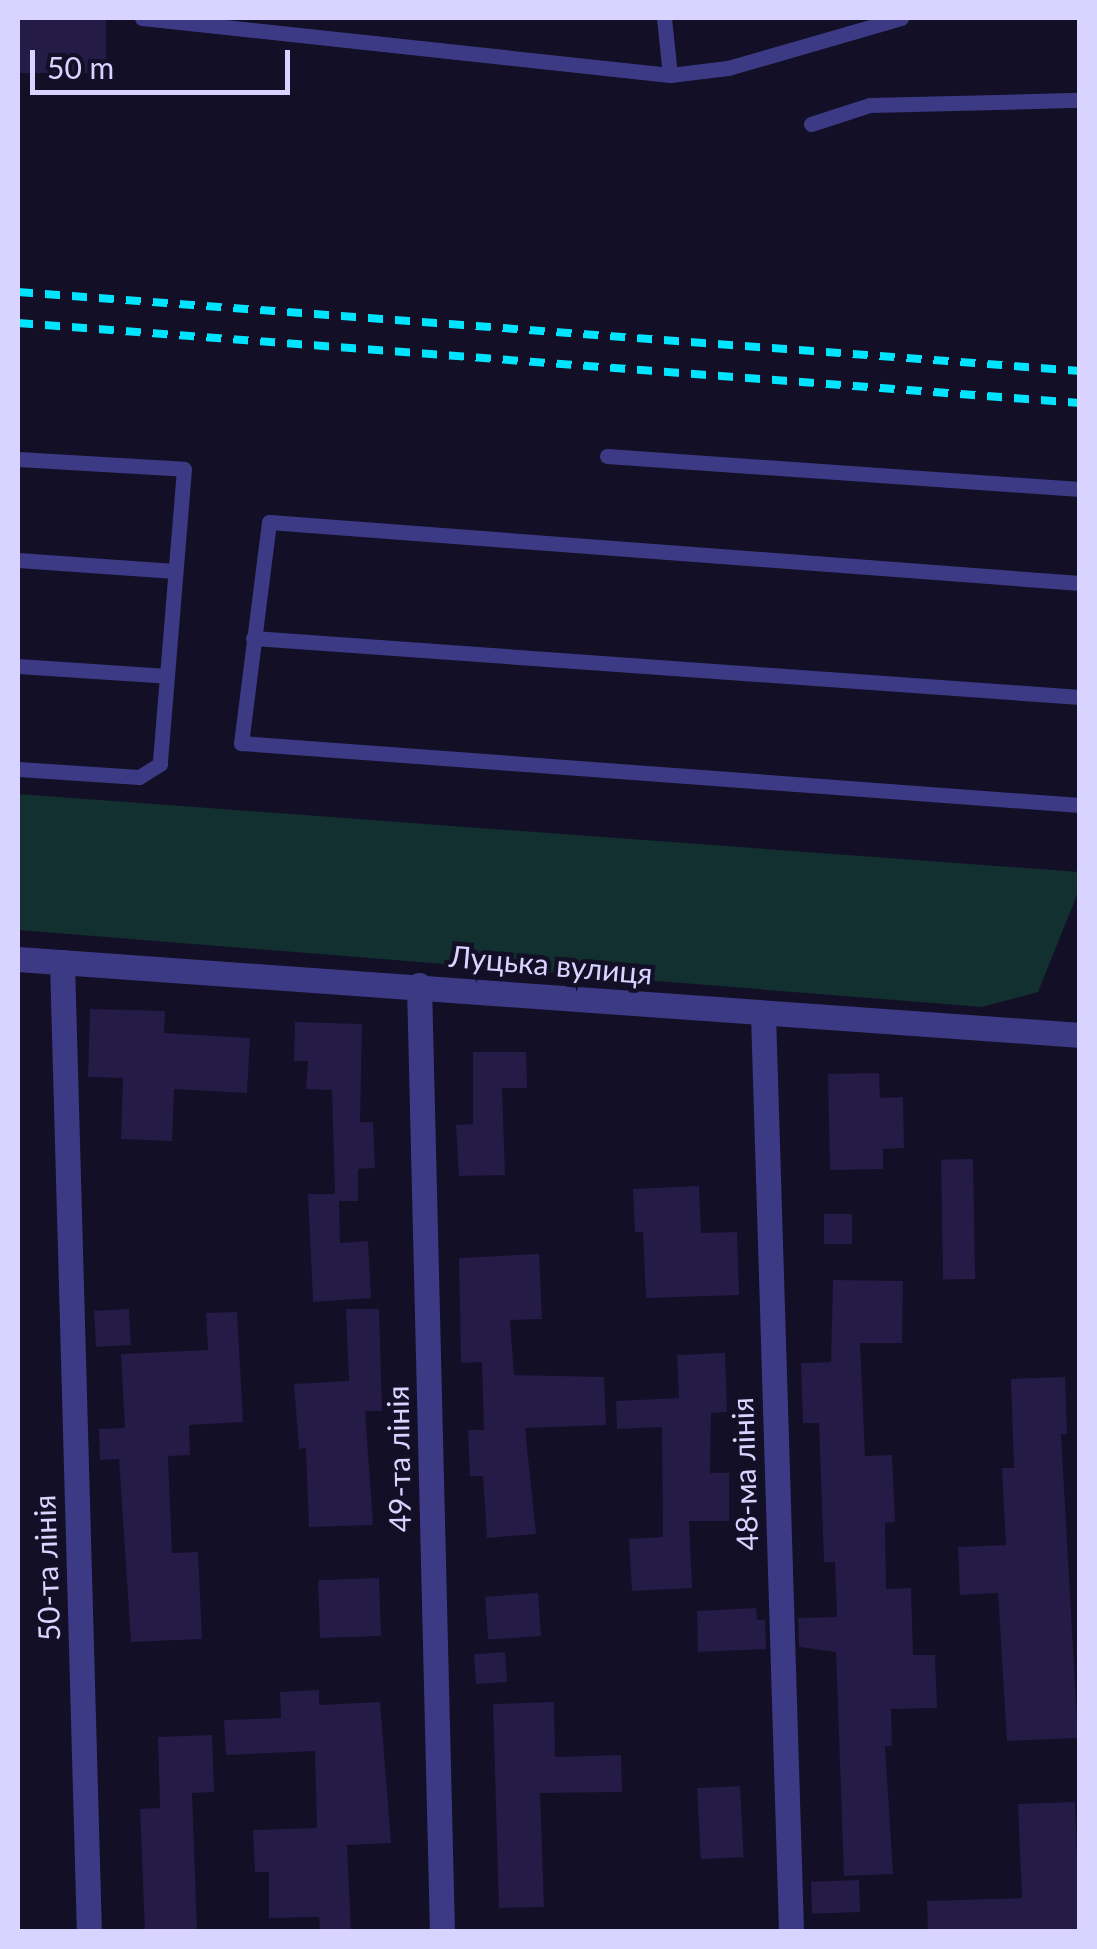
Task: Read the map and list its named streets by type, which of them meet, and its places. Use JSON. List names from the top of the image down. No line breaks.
{"streets":{"street":["Луцька вулиця","49-та лінія","48-ма лінія","50-та лінія"]},"crossings":[["Луцька вулиця","49-та лінія"],["Луцька вулиця","48-ма лінія"],["Луцька вулиця","50-та лінія"]],"scale_bar":"50 m"}
